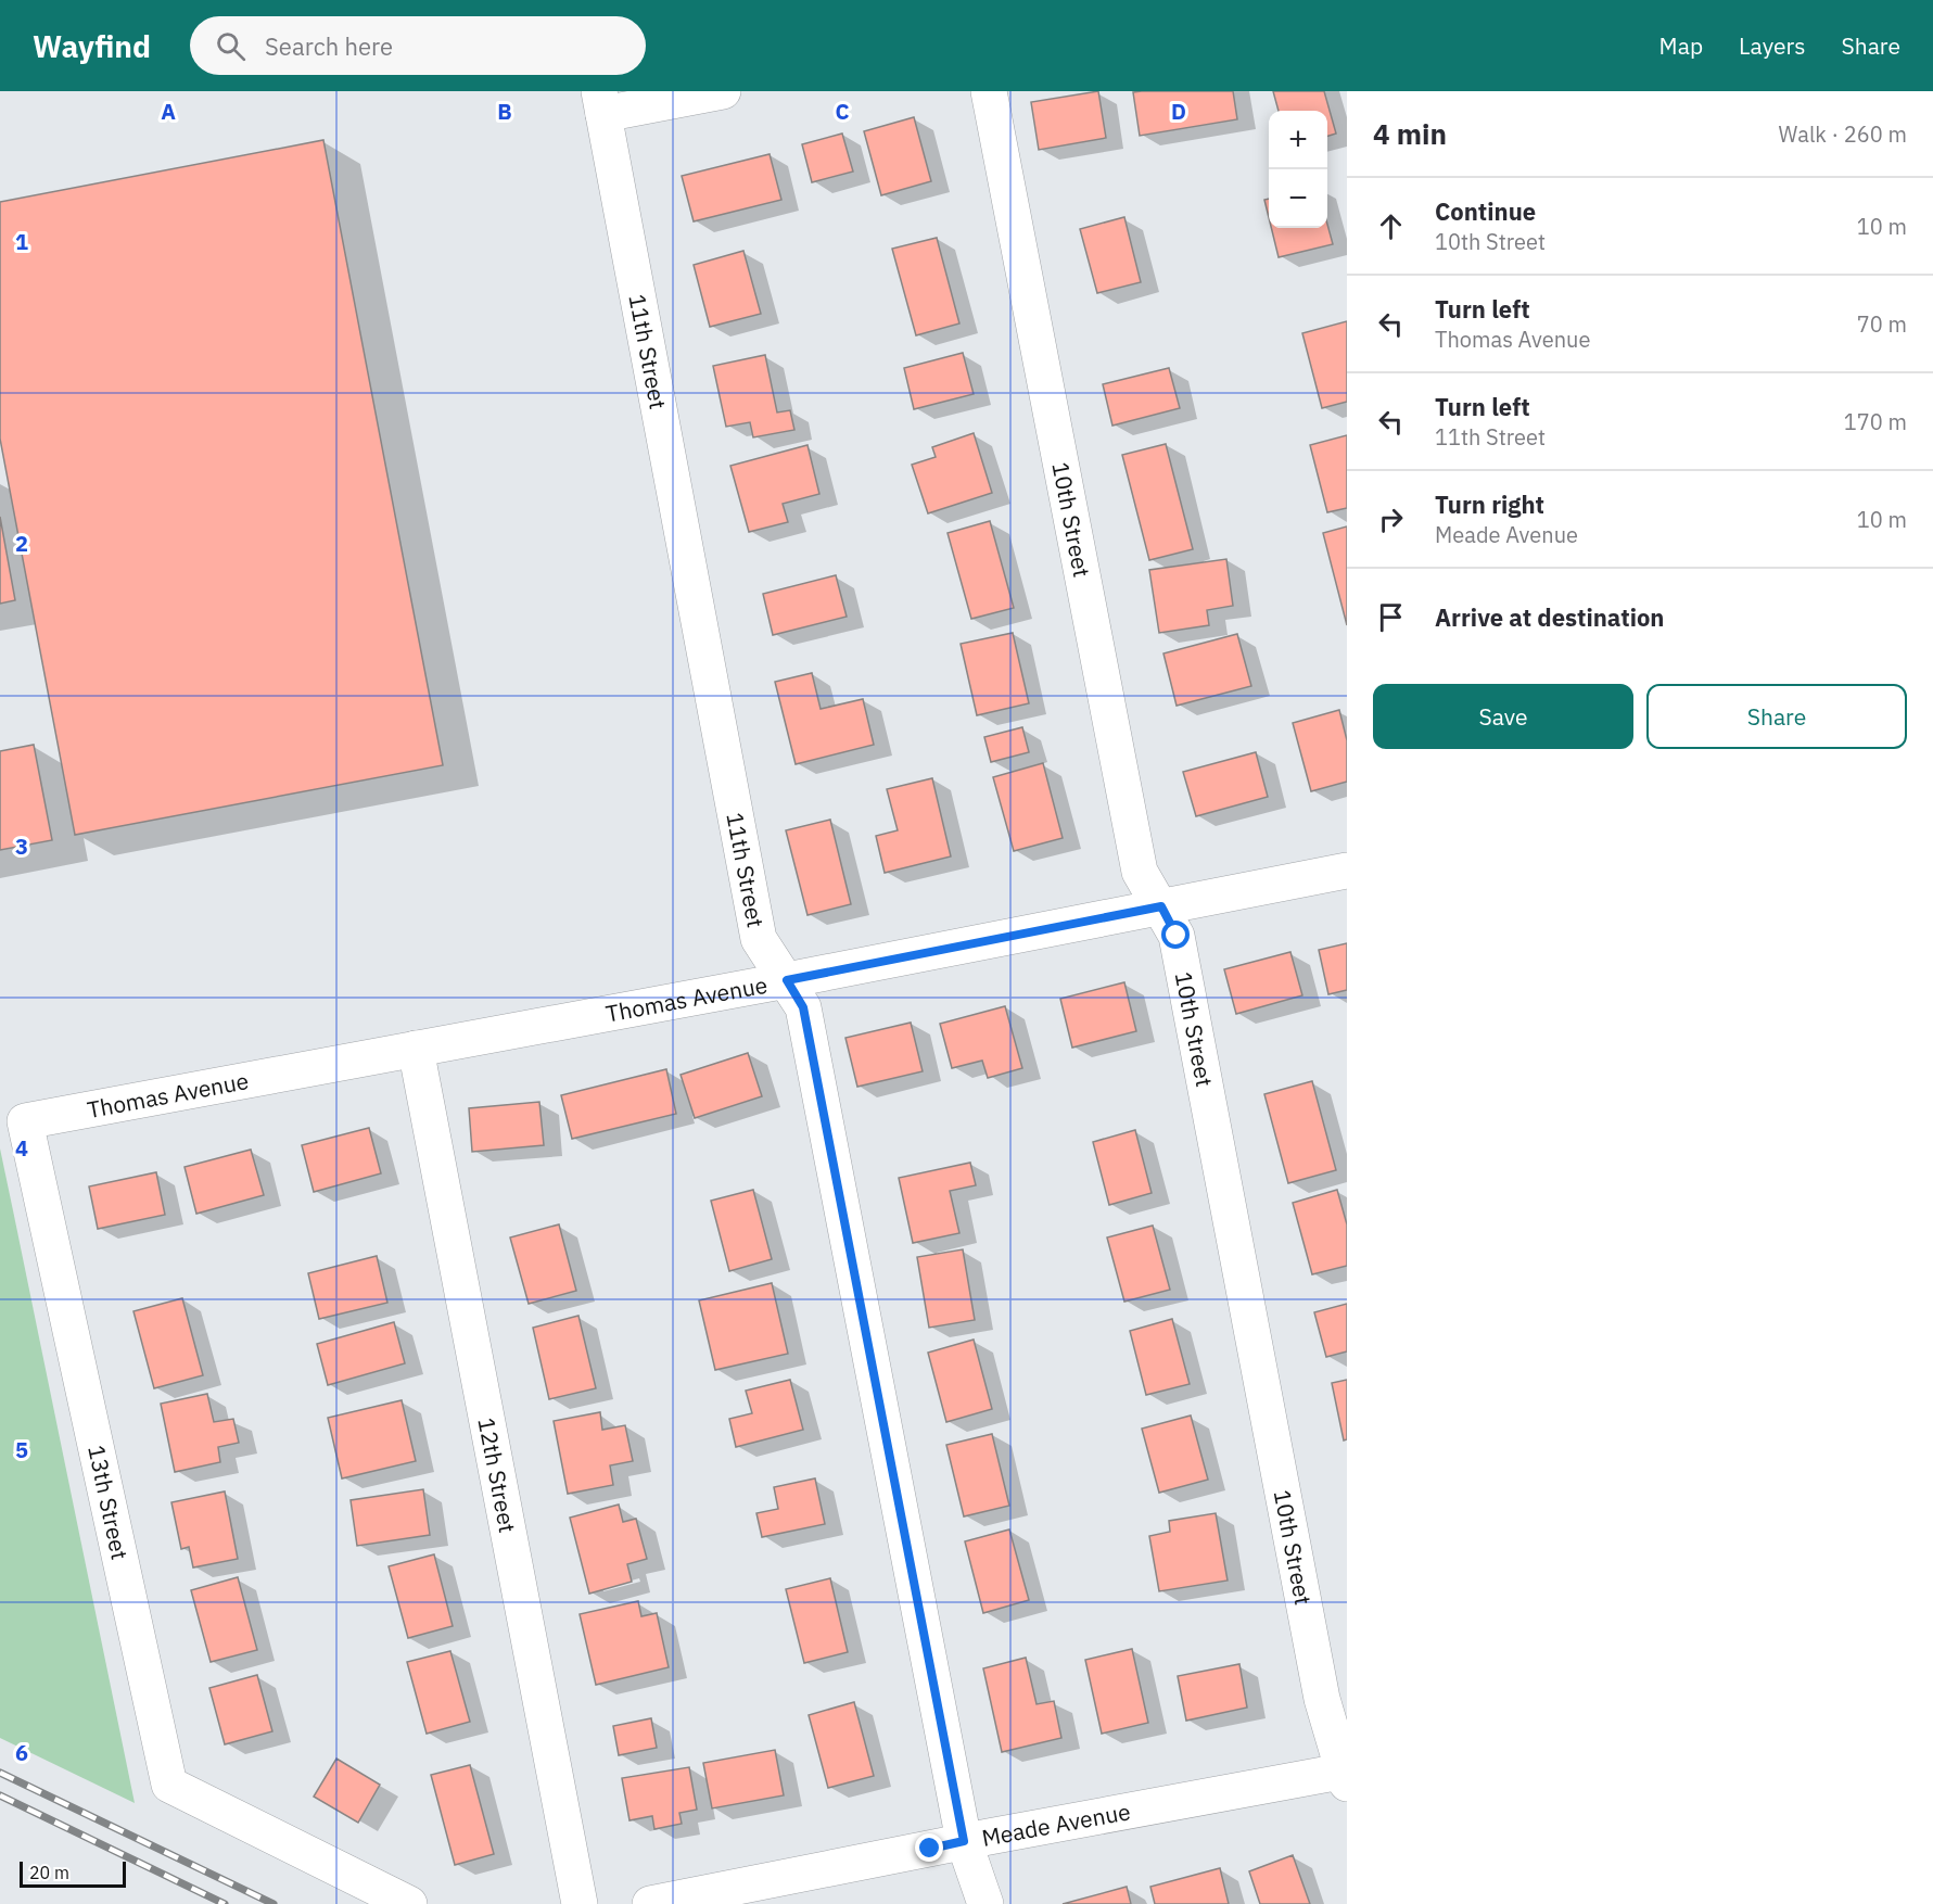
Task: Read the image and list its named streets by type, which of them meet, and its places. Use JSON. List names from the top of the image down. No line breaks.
{"streets":{"street":["11th Street","10th Street","Thomas Avenue","12th Street","13th Street","Meade Avenue"]},"crossings":[["11th Street","Thomas Avenue"],["11th Street","Meade Avenue"],["10th Street","Thomas Avenue"],["10th Street","Meade Avenue"],["Thomas Avenue","12th Street"],["Thomas Avenue","13th Street"]],"scale_bar":"20 m","page":{"header":"Wayfind","search":"Search here","nav":["Map","Layers","Share"],"heading":["4 min","Walk · 260 m"],"map_buttons":["+","−"],"list":[["Continue","10th Street","10 m"],["Turn left","Thomas Avenue","70 m"],["Turn left","11th Street","170 m"],["Turn right","Meade Avenue","10 m"],"Arrive at destination"],"buttons":["Save","Share"],"scale":"20 m"},"grid":{"columns":["A","B","C","D"],"rows":["1","2","3","4","5","6"]}}
